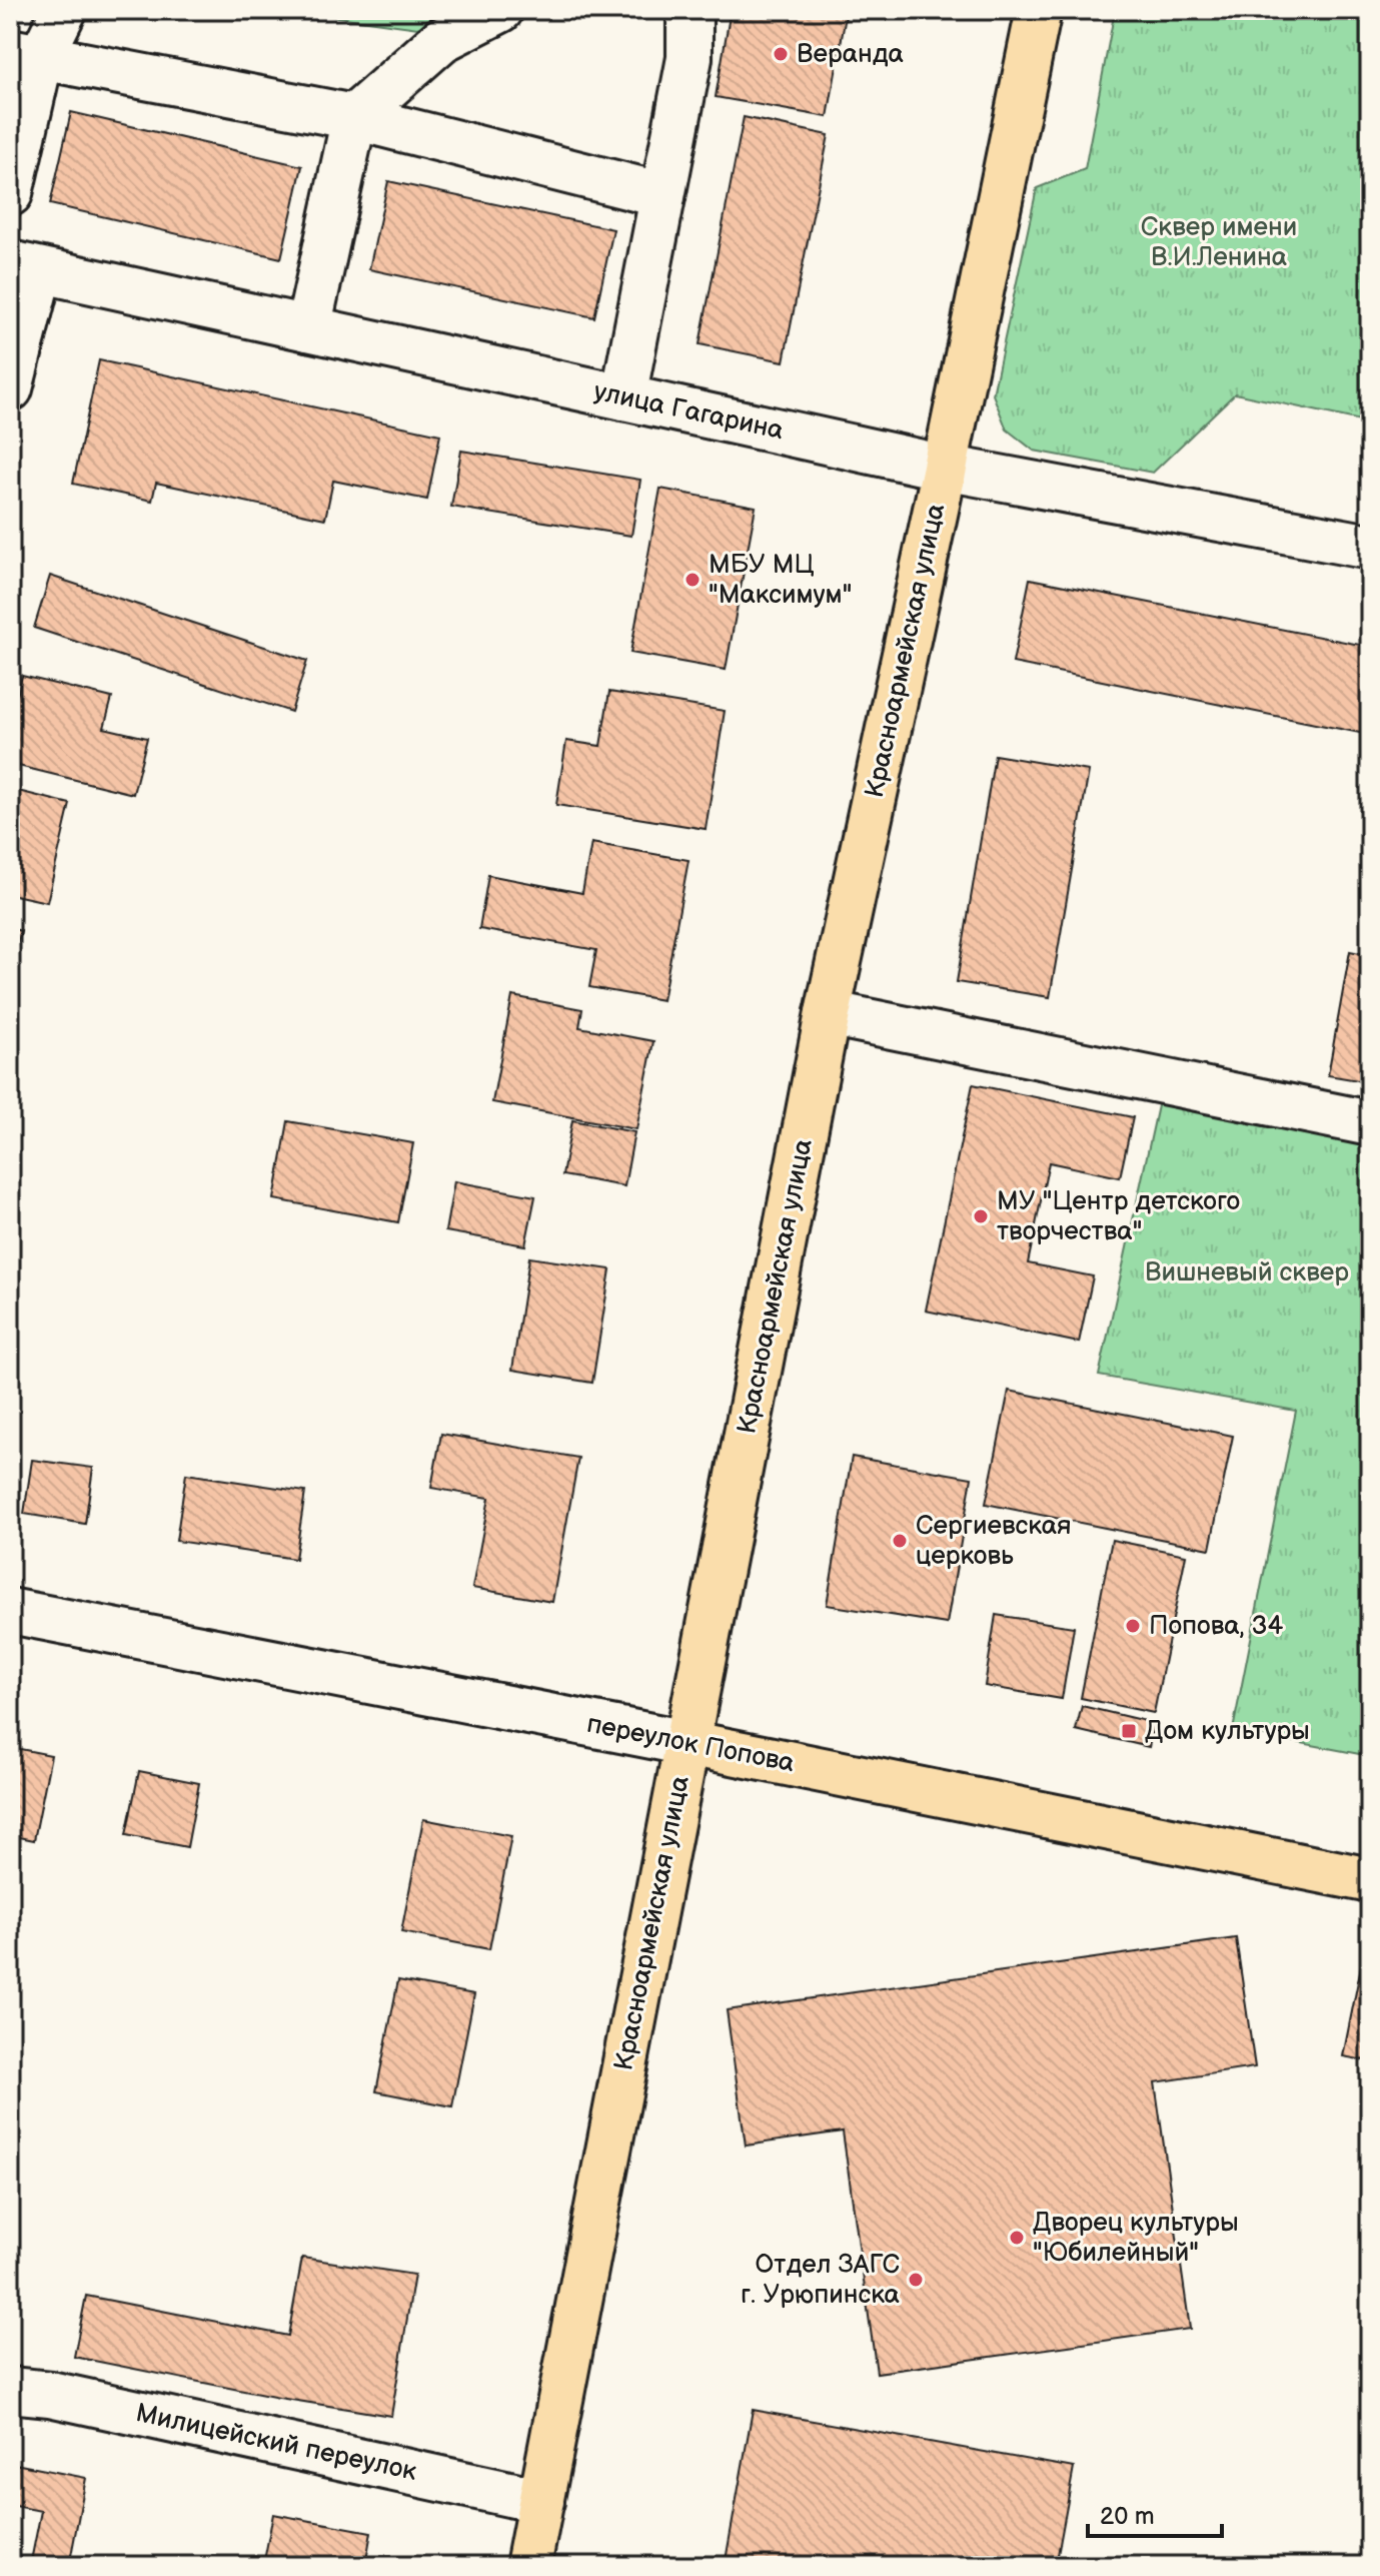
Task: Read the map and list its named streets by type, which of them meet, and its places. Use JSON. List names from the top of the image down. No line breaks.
{"streets":{"main road":["Красноармейская улица","переулок Попова"],"street":["улица Гагарина","Милицейский переулок"]},"crossings":[["улица Гагарина","Красноармейская улица"],["Красноармейская улица","переулок Попова"],["Красноармейская улица","Милицейский переулок"]],"parks":["Сквер имени В.И.Ленина","Вишневый сквер"],"places":{"other":["Веранда","МБУ МЦ \"Максимум\"","МУ \"Центр детского творчества\"","Сергиевская церковь","Попова, 34","Дворец культуры \"Юбилейный\"","Отдел ЗАГС г. Урюпинска"],"transit":["Дом культуры"]},"scale_bar":"20 m"}
